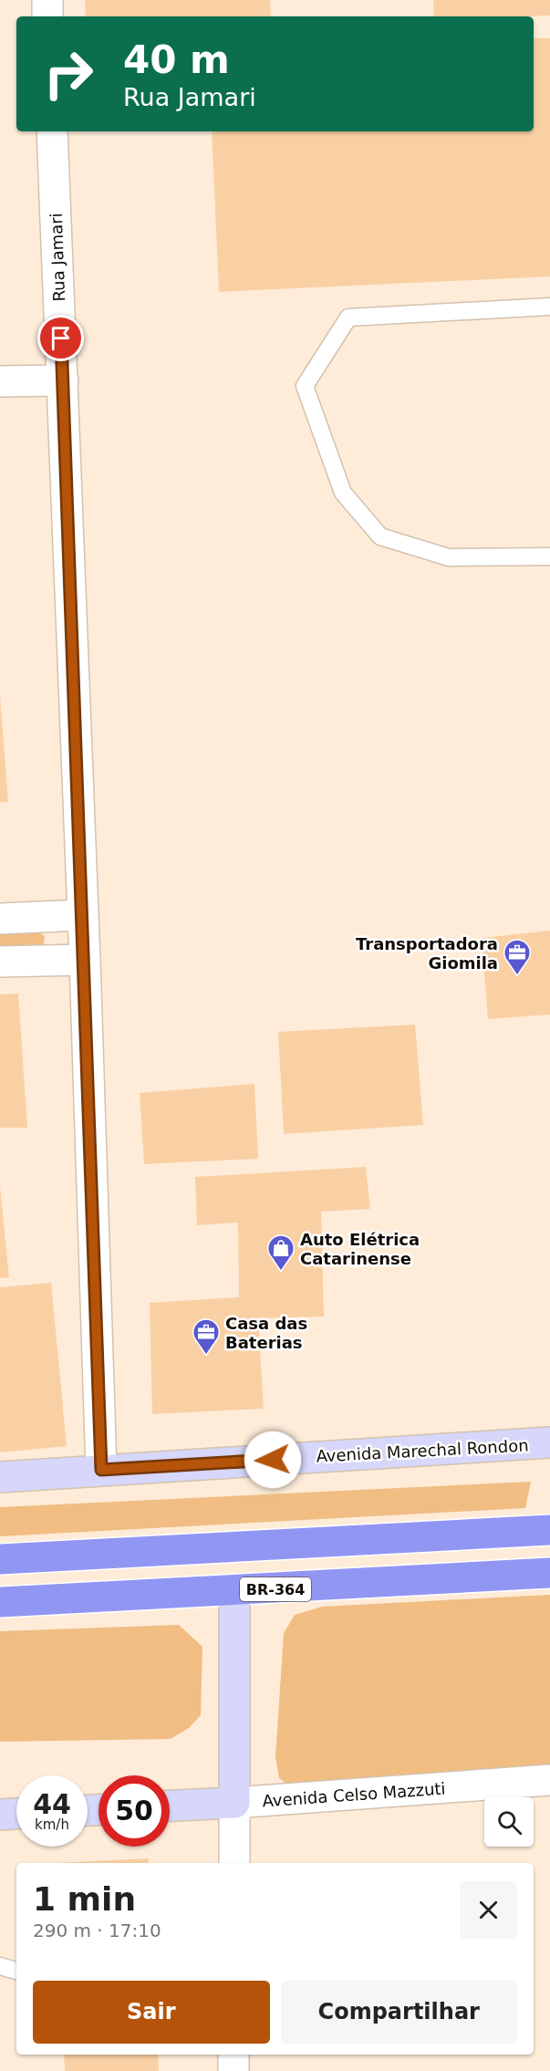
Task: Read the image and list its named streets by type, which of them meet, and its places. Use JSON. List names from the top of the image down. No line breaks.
{"streets":{"highway":["BR-364"],"main road":["Avenida Marechal Rondon","Avenida Celso Mazzuti"],"street":["Rua Jamari"]},"crossings":[["Rua Jamari","Avenida Marechal Rondon"],["BR-364","Avenida Celso Mazzuti"]],"places":{"office":["Transportadora Giomila","Casa das Baterias"],"shop":["Auto Elétrica Catarinense"]},"page":{"turn":["40 m","Rua Jamari"],"speed":"44 km/h","limit":"50","heading":["1 min","290 m · 17:10"],"buttons":["Sair","Compartilhar"]}}
